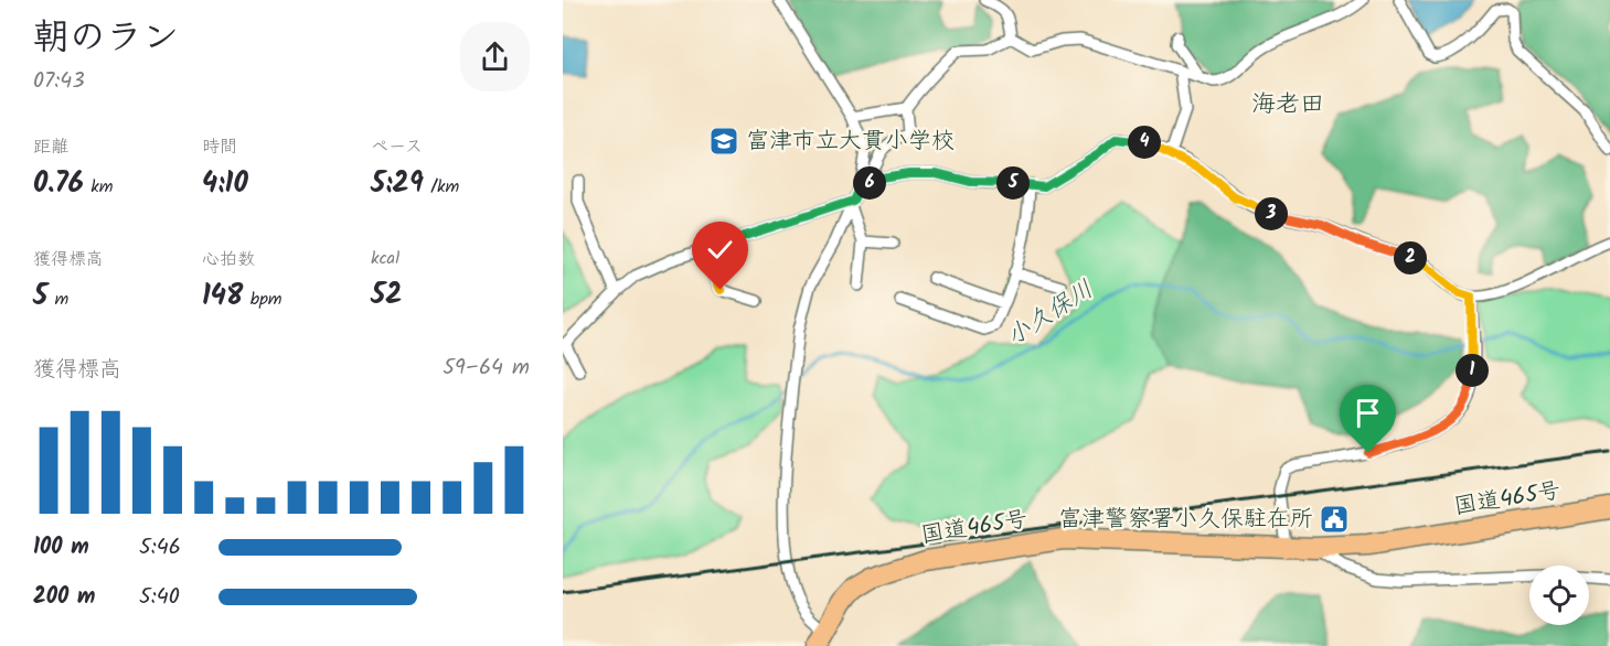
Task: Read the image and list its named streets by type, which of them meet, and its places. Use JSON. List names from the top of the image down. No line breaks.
{"streets":{"highway":["国道465号"]},"districts":["海老田"],"water":["小久保川"],"places":{"school or university":["富津市立大貫小学校"],"public building":["富津警察署小久保駐在所"]},"page":{"heading":["朝のラン","07:43"],"stats":[["距離","0.76 km"],["時間","4:10"],["ペース","5:29 /km"],["獲得標高","5 m"],["心拍数","148 bpm"],["kcal","52"]],"pins":["4","5","6","3","2","1"],"chart":["獲得標高","59–64 m"],"list":[{"name":"100 m","note":"5:46"},{"name":"200 m","note":"5:40"}]}}
